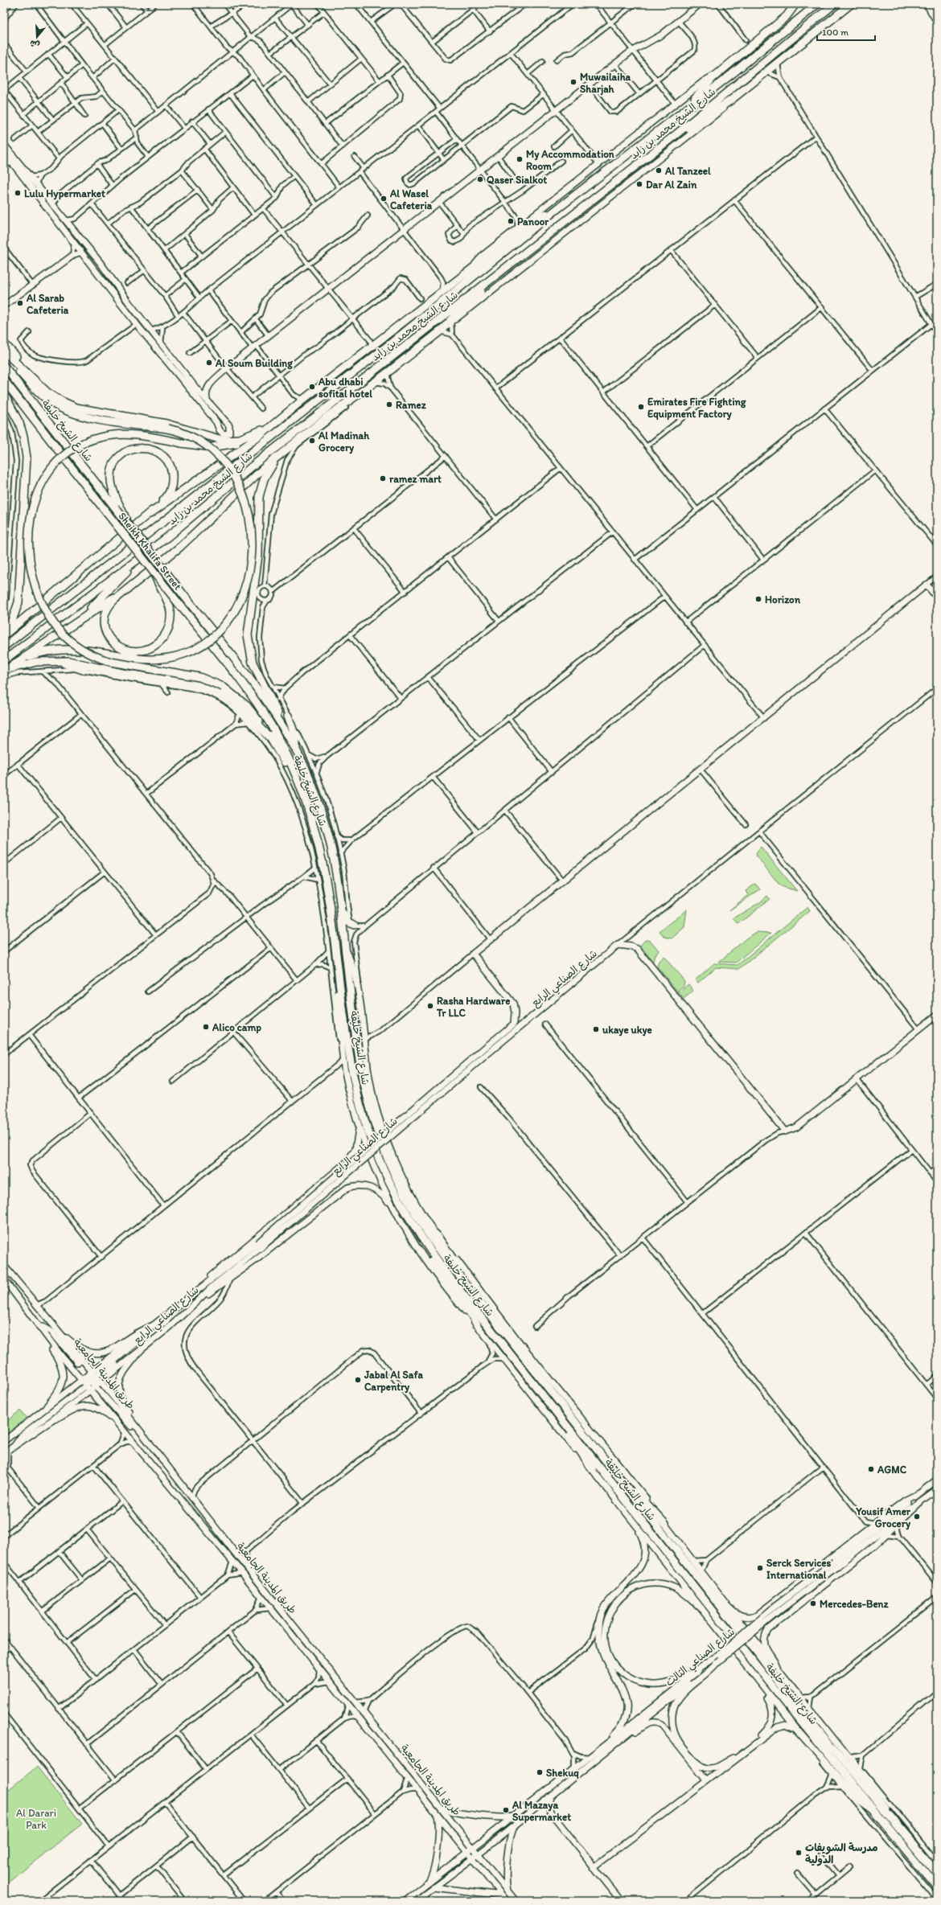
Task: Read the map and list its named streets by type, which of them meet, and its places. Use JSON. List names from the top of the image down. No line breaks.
{"streets":{"highway":["شارع الشيخ محمد بن زايد","شارع الشيخ خليفة","Sheikh Khalifa Street"],"main road":["شارع الصناعي الرابع","طريق المدينة الجامعية","شارع الصناعي الثالث"]},"crossings":[["شارع الشيخ خليفة","Sheikh Khalifa Street"],["شارع الصناعي الرابع","طريق المدينة الجامعية"],["طريق المدينة الجامعية","شارع الصناعي الثالث"]],"parks":["Al Darari Park"],"places":["Muwailaiha Sharjah","My Accommodation Room","Al Tanzeel","Qaser Sialkot","Dar Al Zain","Lulu Hypermarket","Al Wasel Cafeteria","Panoor","Al Sarab Cafeteria","Al Soum Building","Abu dhabi sofital hotel","Ramez","Emirates Fire Fighting Equipment Factory","Al Madinah Grocery","ramez mart","Horizon","Rasha Hardware Tr LLC","Alico camp","ukaye ukye","Jabal Al Safa Carpentry","AGMC","Yousif Amer Grocery","Serck Services International","Mercedes-Benz","Shekuq","Al Mazaya Supermarket","مدرسة الشويفات الدولية"],"scale_bar":"100 m","north":"bottom"}
